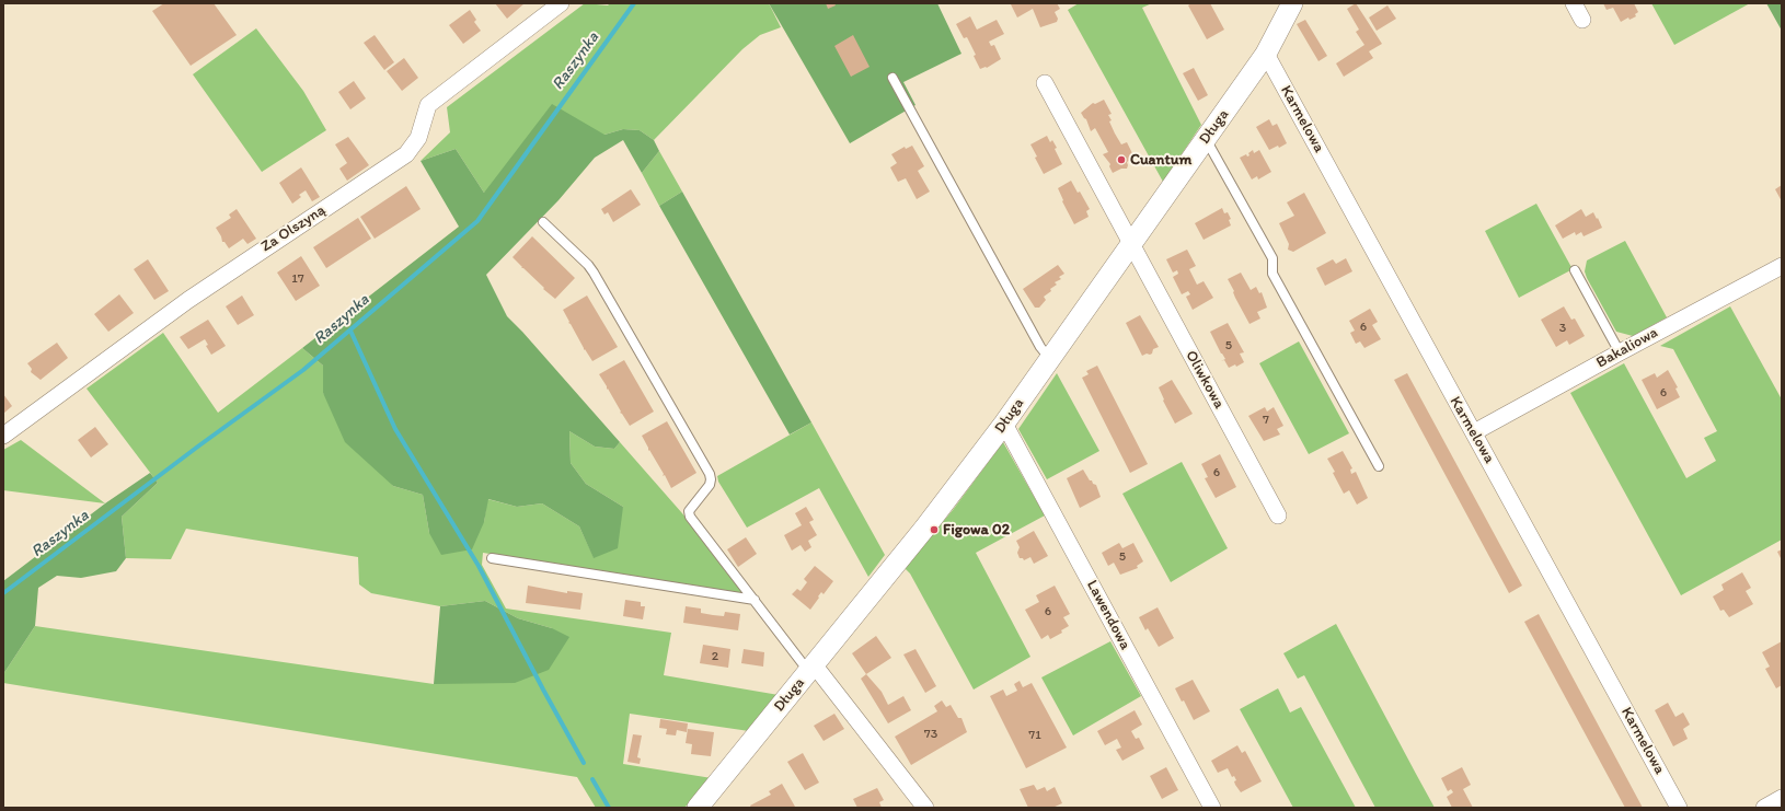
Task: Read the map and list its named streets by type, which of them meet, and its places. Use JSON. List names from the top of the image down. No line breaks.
{"streets":{"street":["Karmelowa","Długa","Za Olszyną","Bakaliowa","Oliwkowa","Lawendowa"]},"crossings":[["Karmelowa","Długa"],["Karmelowa","Bakaliowa"],["Długa","Oliwkowa"],["Długa","Lawendowa"]],"water":["Raszynka"],"places":["Cuantum","Figowa 02"],"house_numbers":["17","6","3","5","6","7","6","5","6","2","73","71"]}
